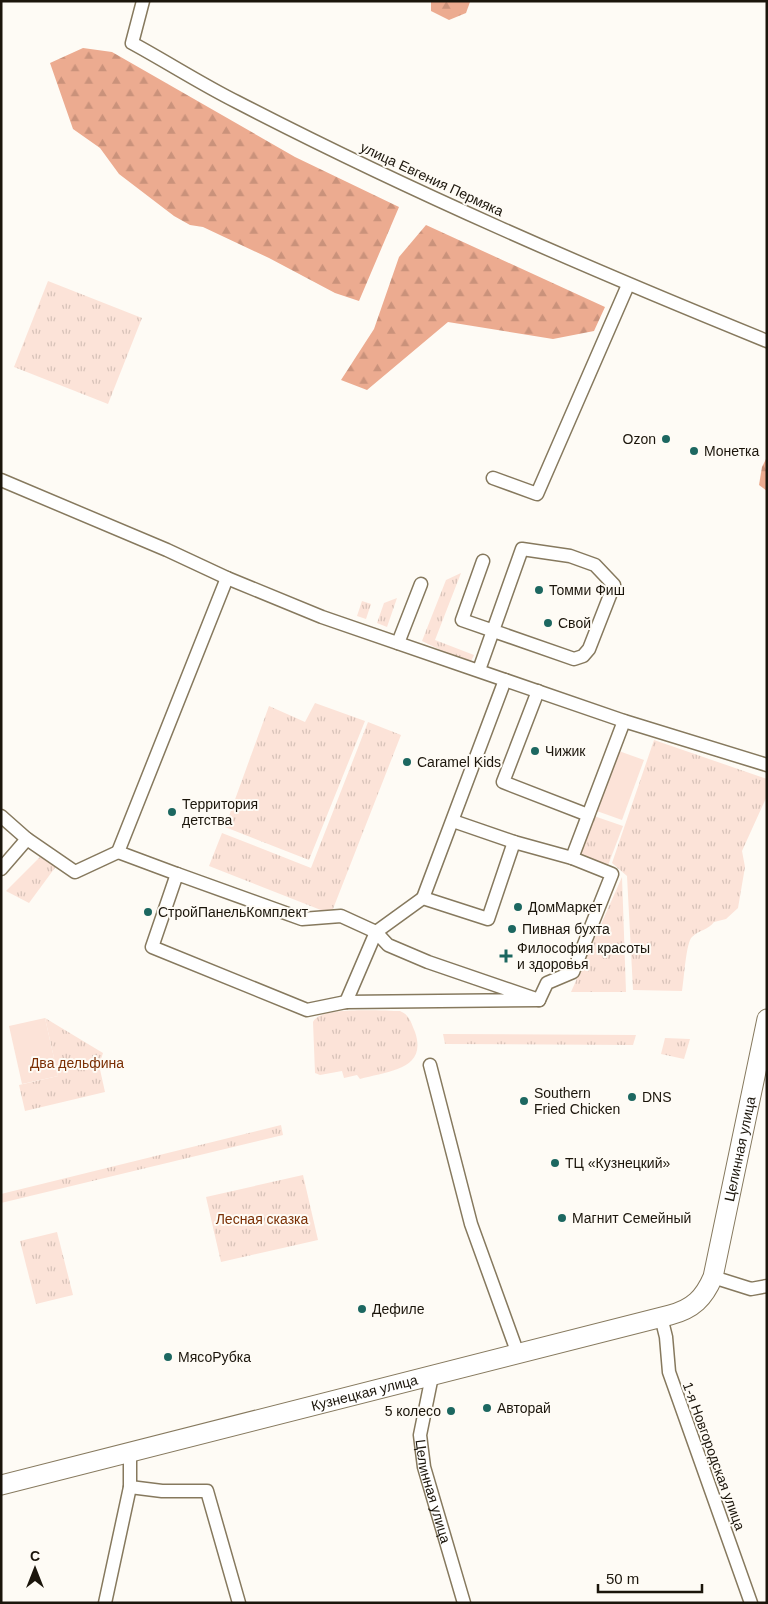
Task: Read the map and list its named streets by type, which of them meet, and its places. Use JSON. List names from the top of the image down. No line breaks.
{"streets":{"main road":["Целинная улица","Кузнецкая улица"],"street":["улица Евгения Пермяка","1-я Новгородская улица"]},"crossings":[["Целинная улица","Кузнецкая улица"],["Кузнецкая улица","1-я Новгородская улица"]],"parks":["Два дельфина","Лесная сказка"],"places":{"other":["Ozon","Монетка","Томми Фиш","Свой","Чижик","Caramel Kids","Территория детства","ДомМаркет","СтройПанельКомплект","Пивная бухта","DNS","Southern Fried Chicken","ТЦ «Кузнецкий»","Магнит Семейный","Дефиле","МясоРубка","Авторай","5 колесо"],"health":["Философия красоты и здоровья"]},"scale_bar":"50 m","north":"top"}
